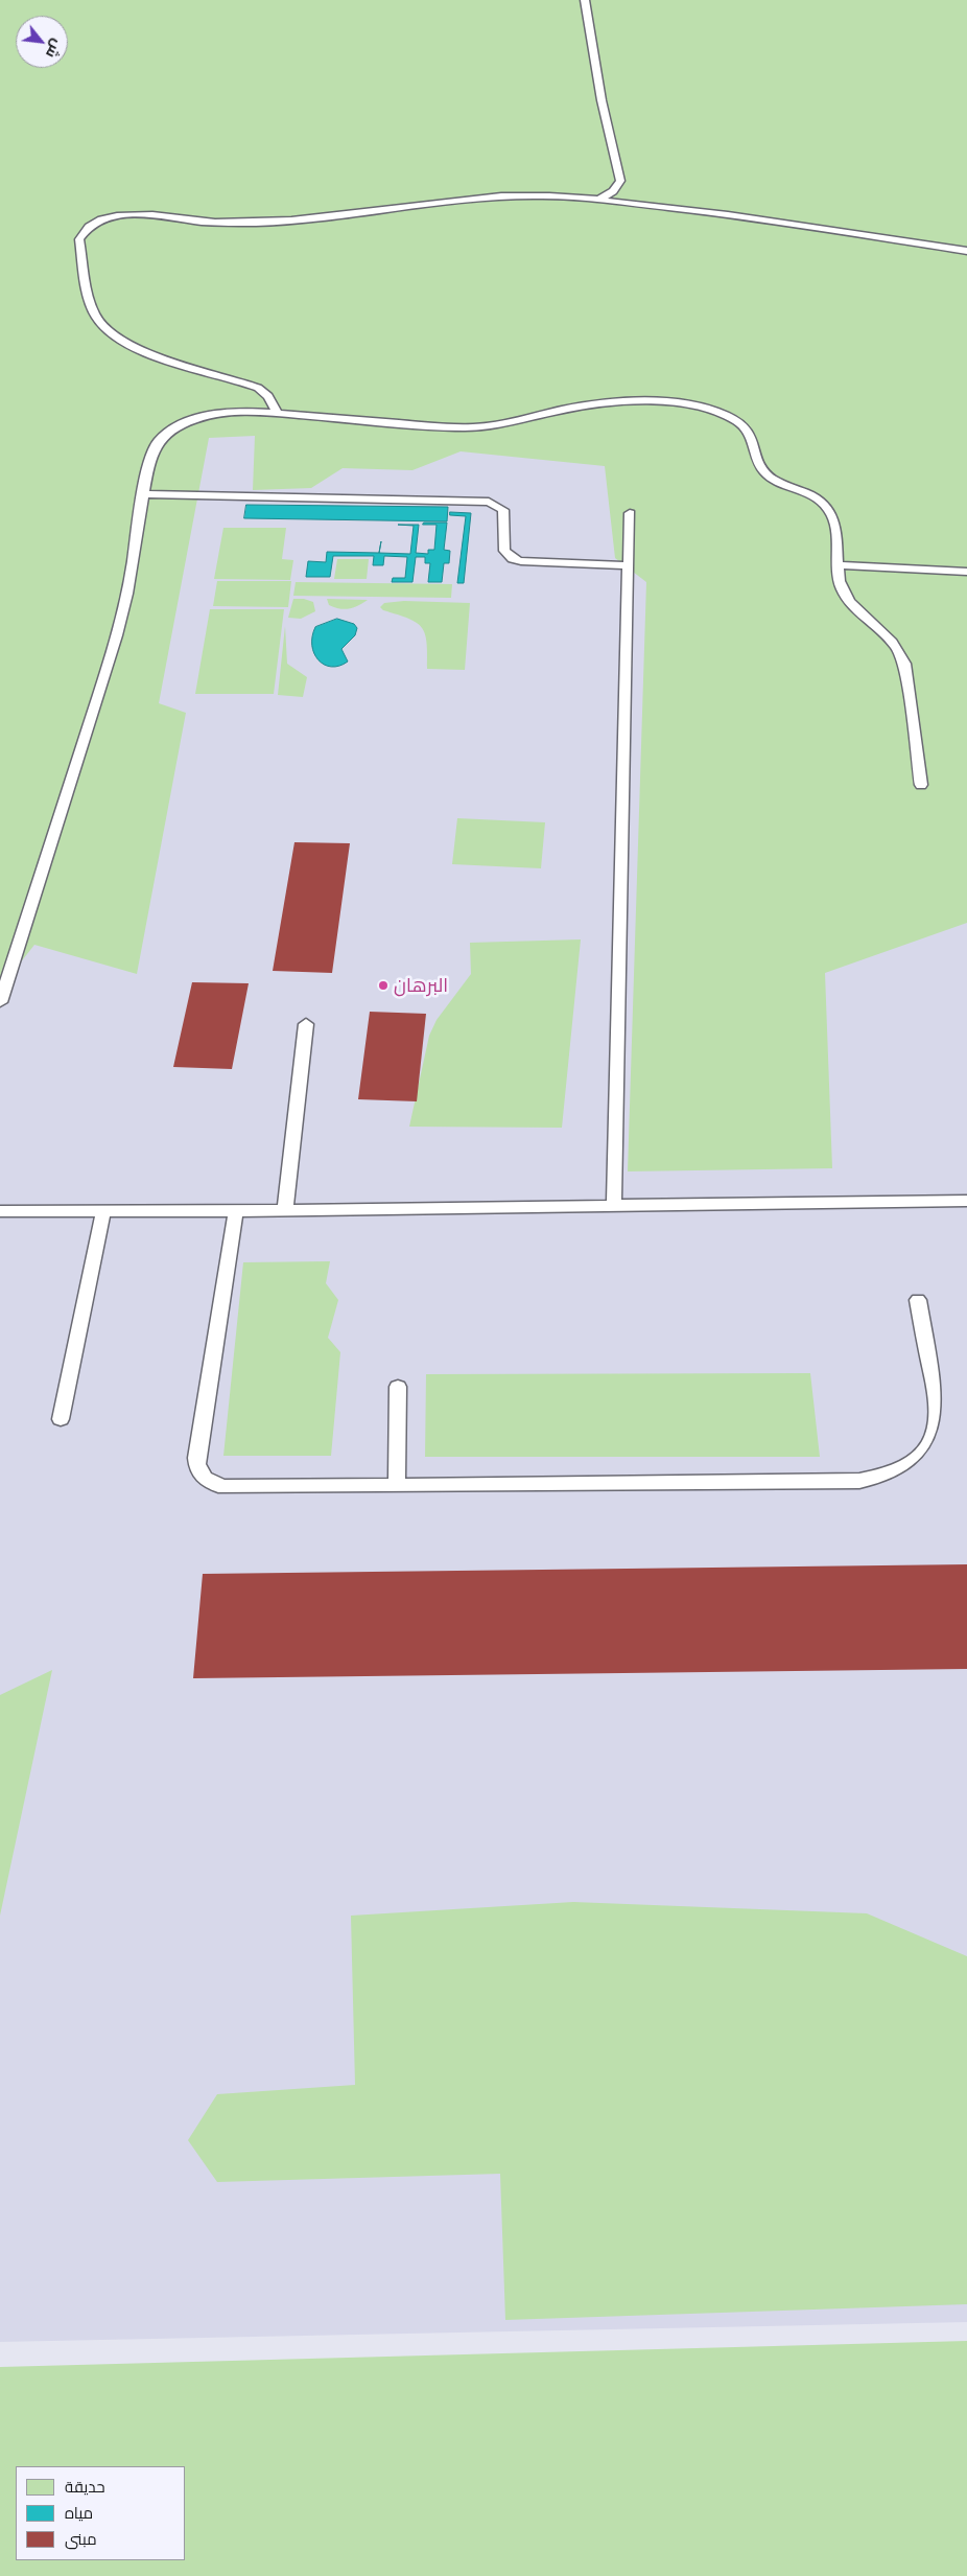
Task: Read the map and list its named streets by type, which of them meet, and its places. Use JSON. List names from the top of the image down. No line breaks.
{"places":["البرهان"],"legend":["حديقة","مياه","مبنى"],"north":"bottom right"}
